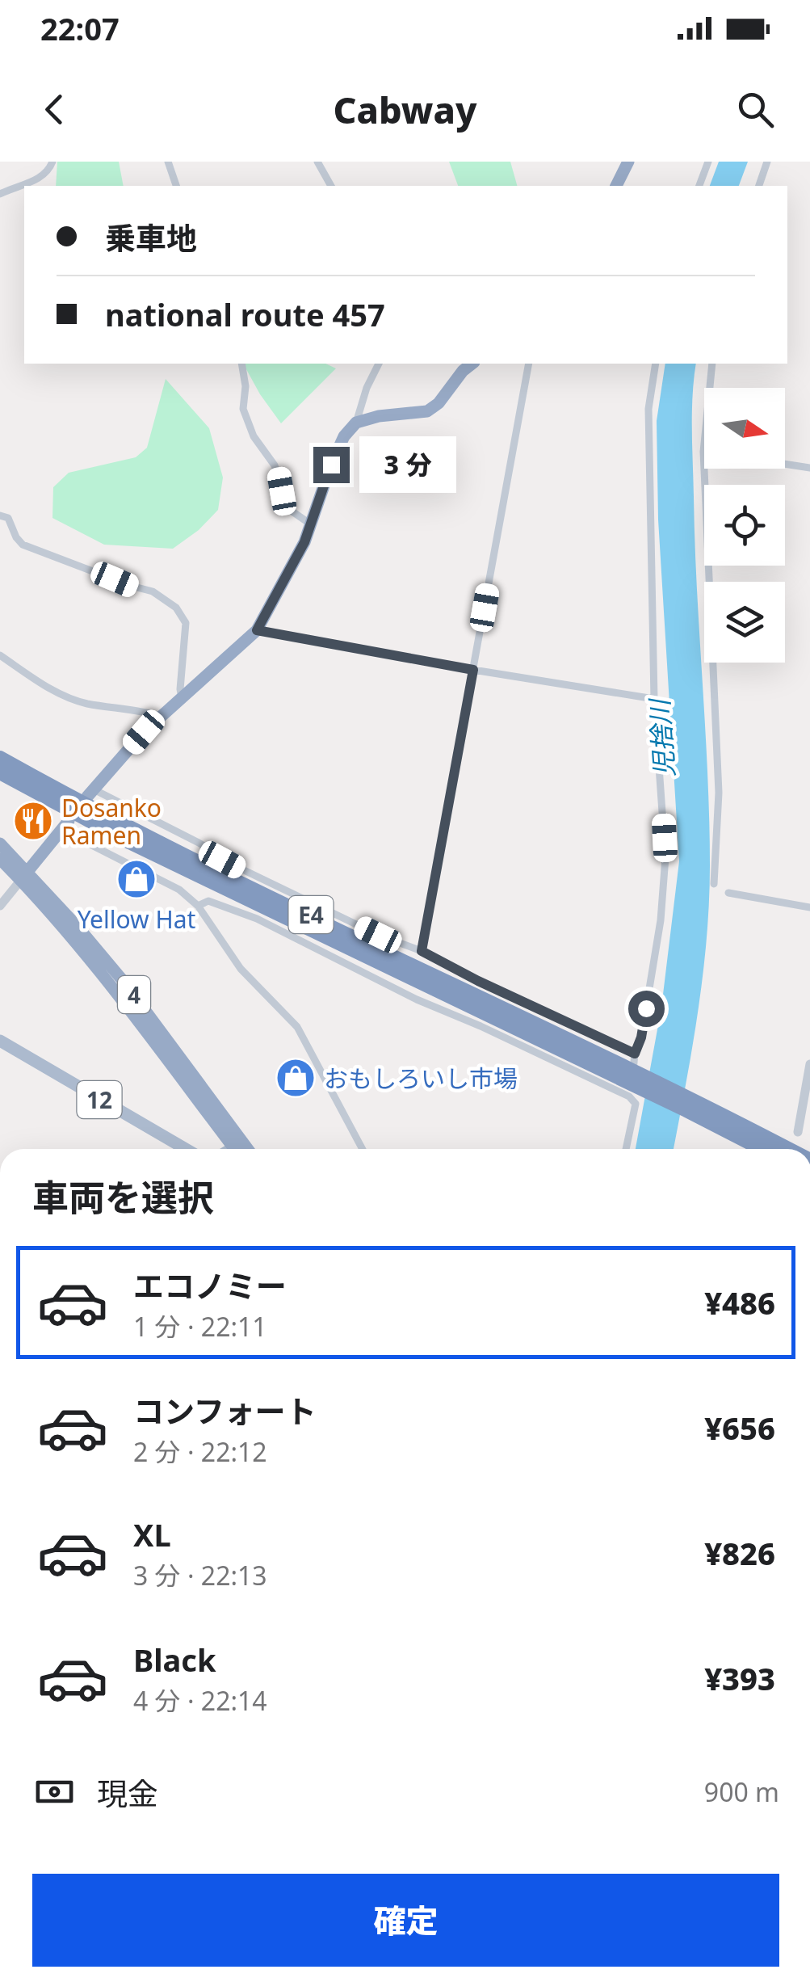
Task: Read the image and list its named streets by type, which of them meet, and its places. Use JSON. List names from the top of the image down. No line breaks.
{"streets":{"highway":["E4","4"],"main road":["12"]},"water":["児捨川"],"places":{"restaurant":["Dosanko Ramen"],"shop":["Yellow Hat","おもしろいし市場"]},"north":"right","page":{"status":"22:07","header":"Cabway","banner":["乗車地","national route 457"],"bubble":"3 分","heading":"車両を選択","list":[{"name":"エコノミー","note":"1 分 · 22:11","value":"¥486"},{"name":"コンフォート","note":"2 分 · 22:12","value":"¥656"},{"name":"XL","note":"3 分 · 22:13","value":"¥826"},{"name":"Black","note":"4 分 · 22:14","value":"¥393"}],"pay":["現金","900 m"],"buttons":"確定"}}
